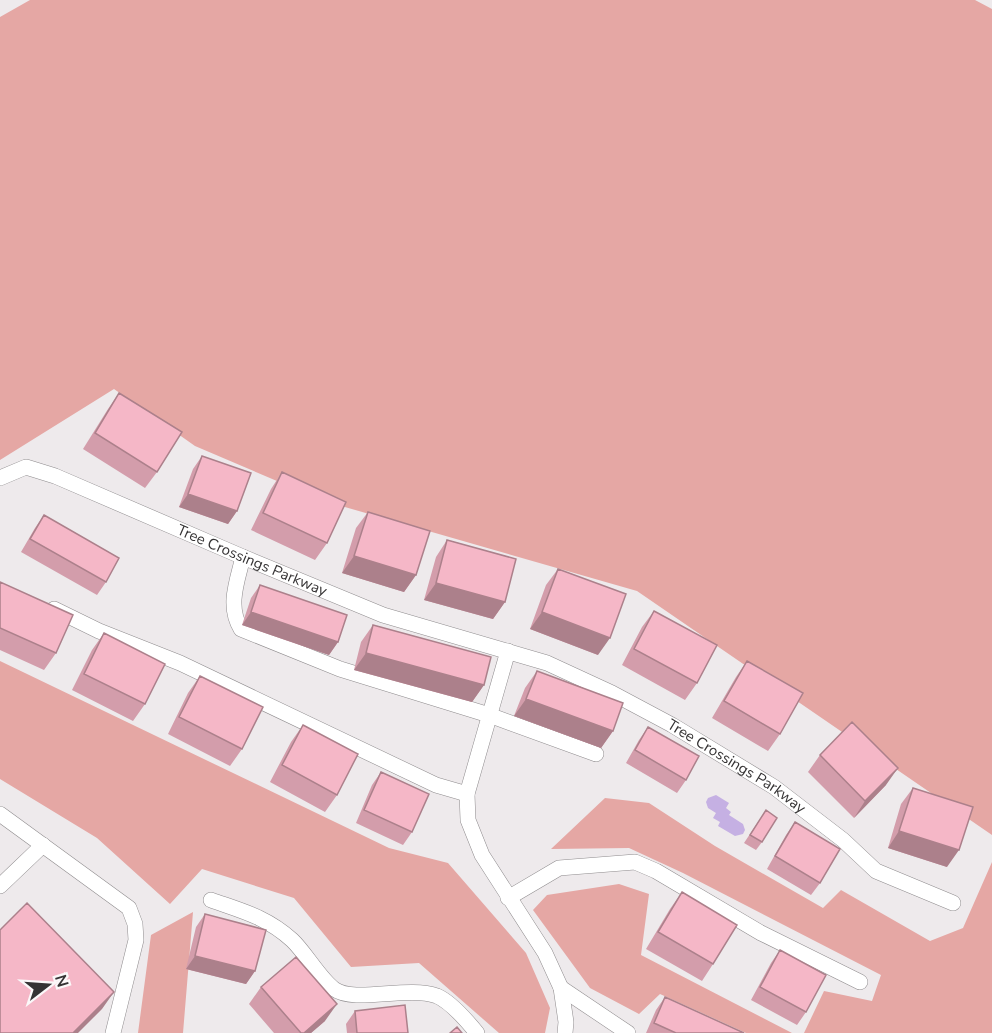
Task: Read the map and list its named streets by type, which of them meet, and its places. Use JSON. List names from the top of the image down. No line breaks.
{"streets":{"street":["Tree Crossings Parkway"]},"north":"right"}
